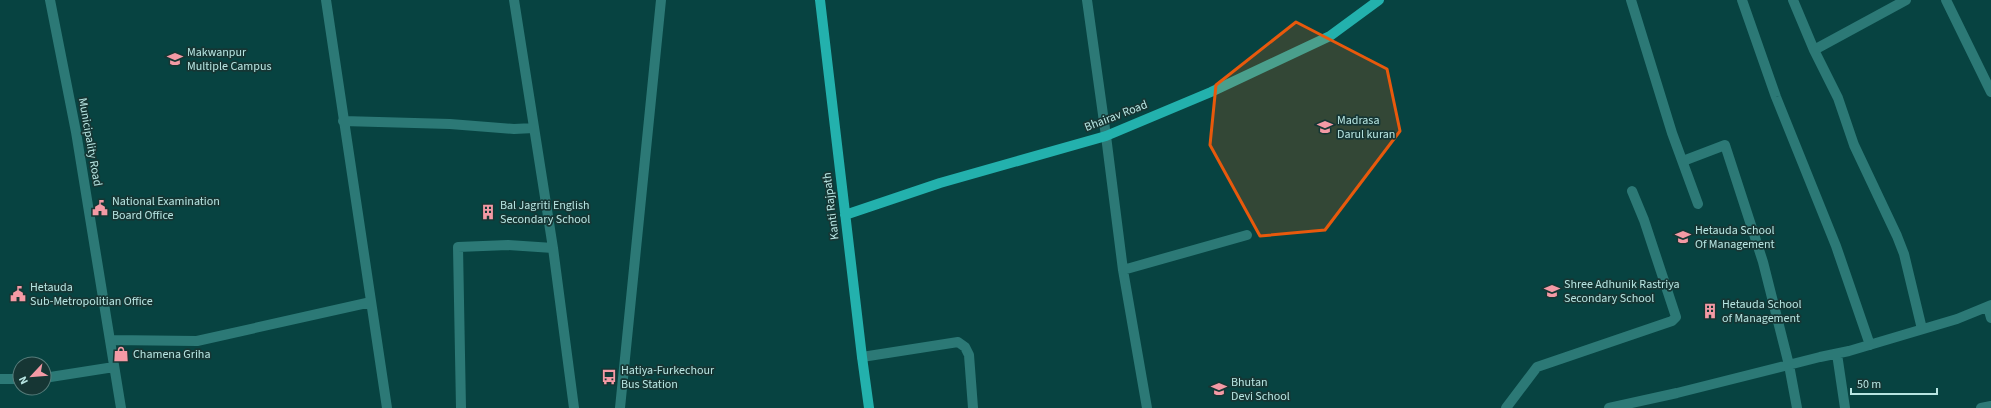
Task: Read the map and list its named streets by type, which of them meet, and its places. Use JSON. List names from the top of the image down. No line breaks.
{"streets":{"main road":["Bhairav Road","Kanti Rajpath"],"street":["Municipality Road"]},"crossings":[["Bhairav Road","Kanti Rajpath"]],"places":{"school or university":["Makwanpur Multiple Campus","Madrasa Darul kuran","Hetauda School Of Management","Shree Adhunik Rastriya Secondary School","Bhutan Devi School"],"public building":["National Examination Board Office","Hetauda Sub-Metropolitian Office"],"building":["Bal Jagriti English Secondary School","Hetauda School of Management"],"shop":["Chamena Griha"],"bus stop":["Hatiya-Furkechour Bus Station"]},"scale_bar":"50 m","north":"bottom left"}
